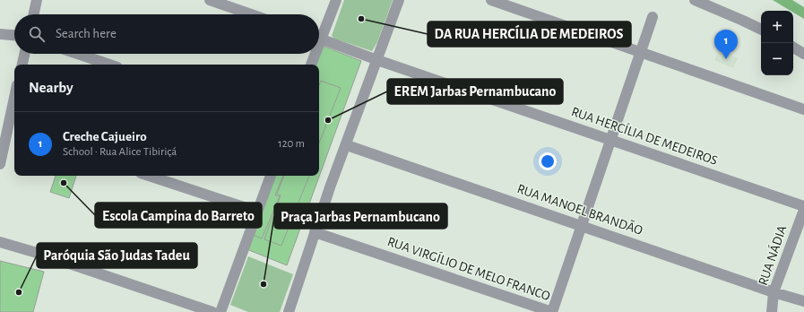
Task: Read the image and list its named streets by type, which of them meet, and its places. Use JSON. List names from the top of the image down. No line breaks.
{"streets":{"street":["RUA HERCÍLIA DE MEDEIROS","RUA MANOEL BRANDÃO","RUA NÁDIA","RUA VIRGÍLIO DE MELO FRANCO"]},"crossings":[["RUA MANOEL BRANDÃO","RUA NÁDIA"]],"places":["DA RUA HERCÍLIA DE MEDEIROS","EREM Jarbas Pernambucano","Escola Campina do Barreto","Praça Jarbas Pernambucano","Paróquia São Judas Tadeu"],"page":{"map_buttons":["+","−"],"search":"Search here","pins":"1","heading":"Nearby","list":[{"mark":"1","name":"Creche Cajueiro","note":"School · Rua Alice Tibiriçá","value":"120 m"}]}}
